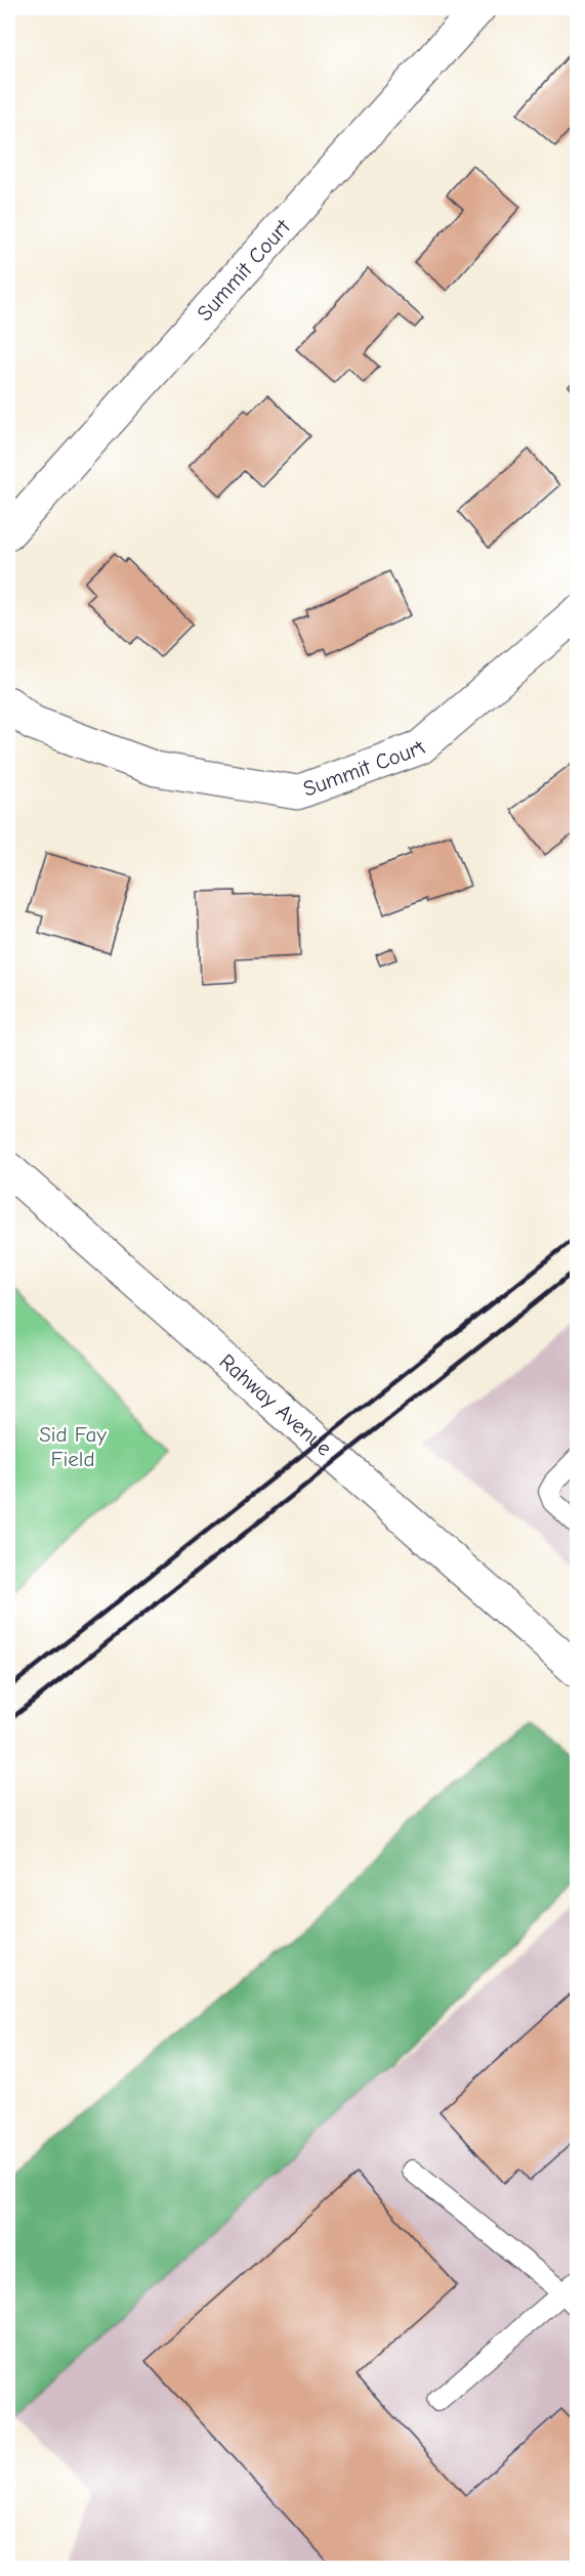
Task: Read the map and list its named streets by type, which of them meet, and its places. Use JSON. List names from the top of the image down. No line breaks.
{"streets":{"street":["Summit Court","Rahway Avenue"]},"parks":["Sid Fay Field"]}
